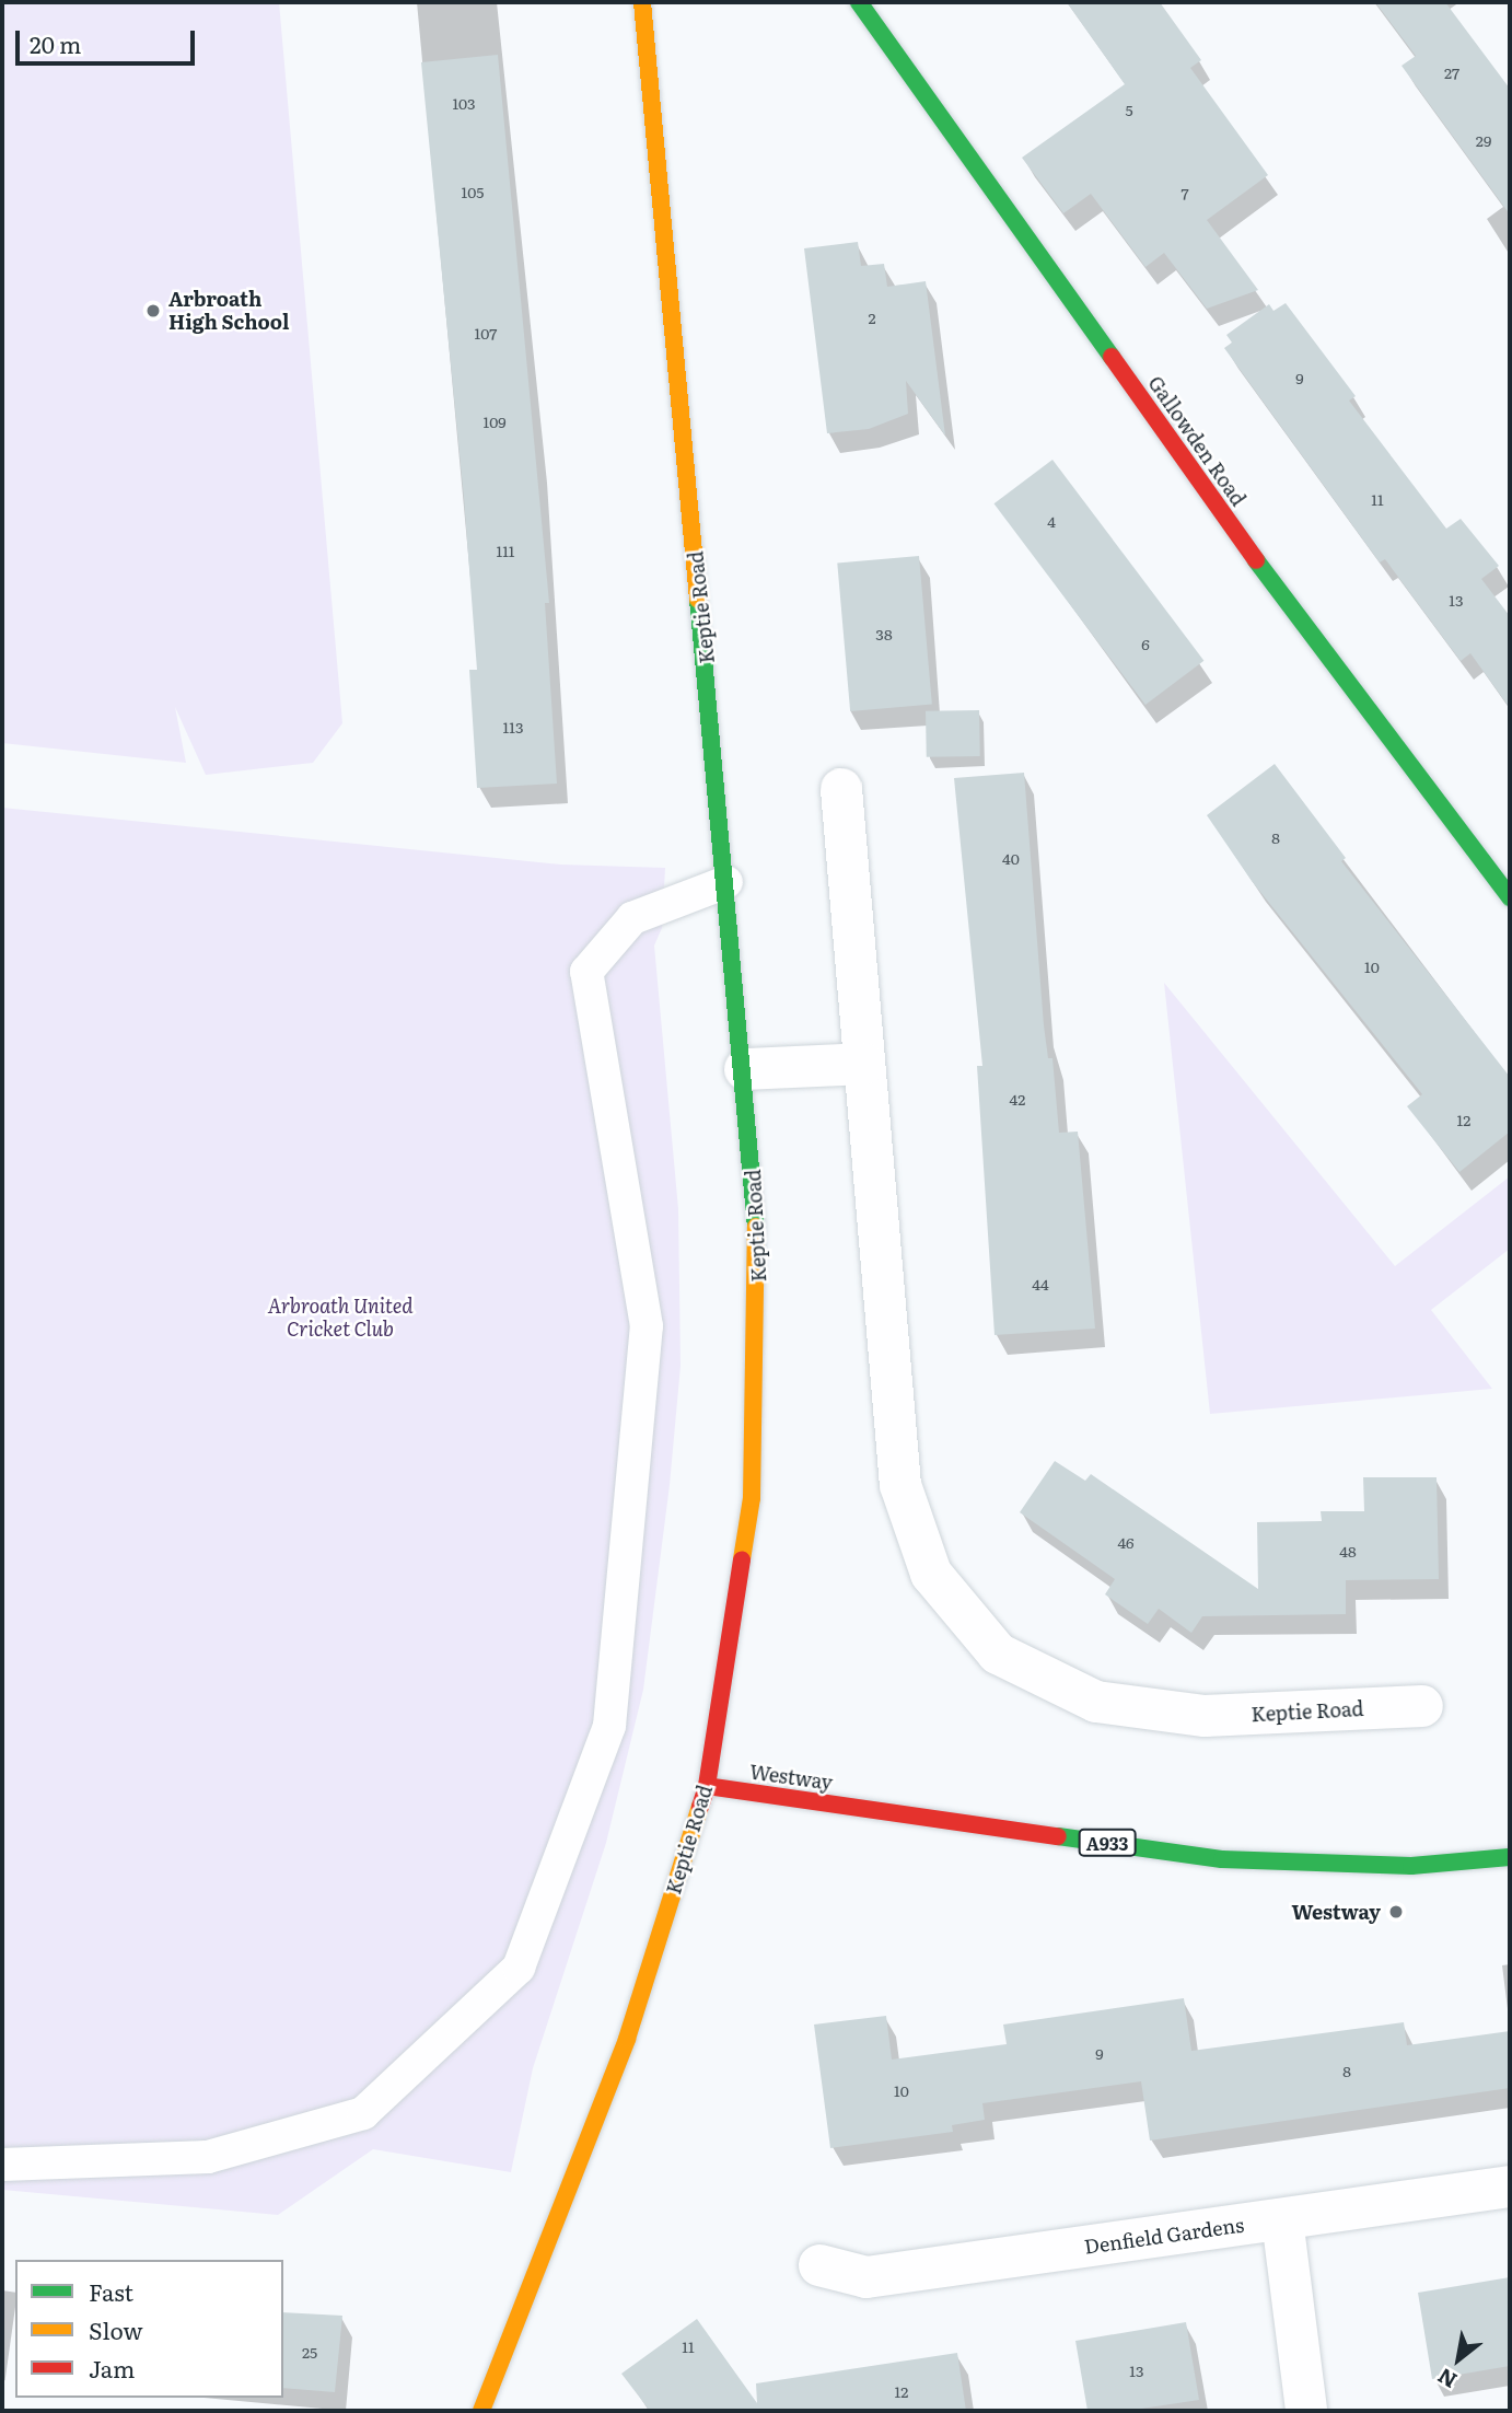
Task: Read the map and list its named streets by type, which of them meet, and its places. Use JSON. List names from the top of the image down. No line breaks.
{"streets":{"main road":["Gallowden Road","Keptie Road","Westway","A933"],"street":["Denfield Gardens"]},"crossings":[["Keptie Road","Westway"]],"parks":["Arbroath United Cricket Club"],"places":["Arbroath High School","Westway"],"house_numbers":["27","103","5","29","105","7","2","107","9","109","11","4","111","13","38","6","113","8","40","10","42","12","44","46","48","9","8","10","11","25","13","12"],"legend":["Fast","Slow","Jam"],"scale_bar":"20 m","north":"bottom left"}
